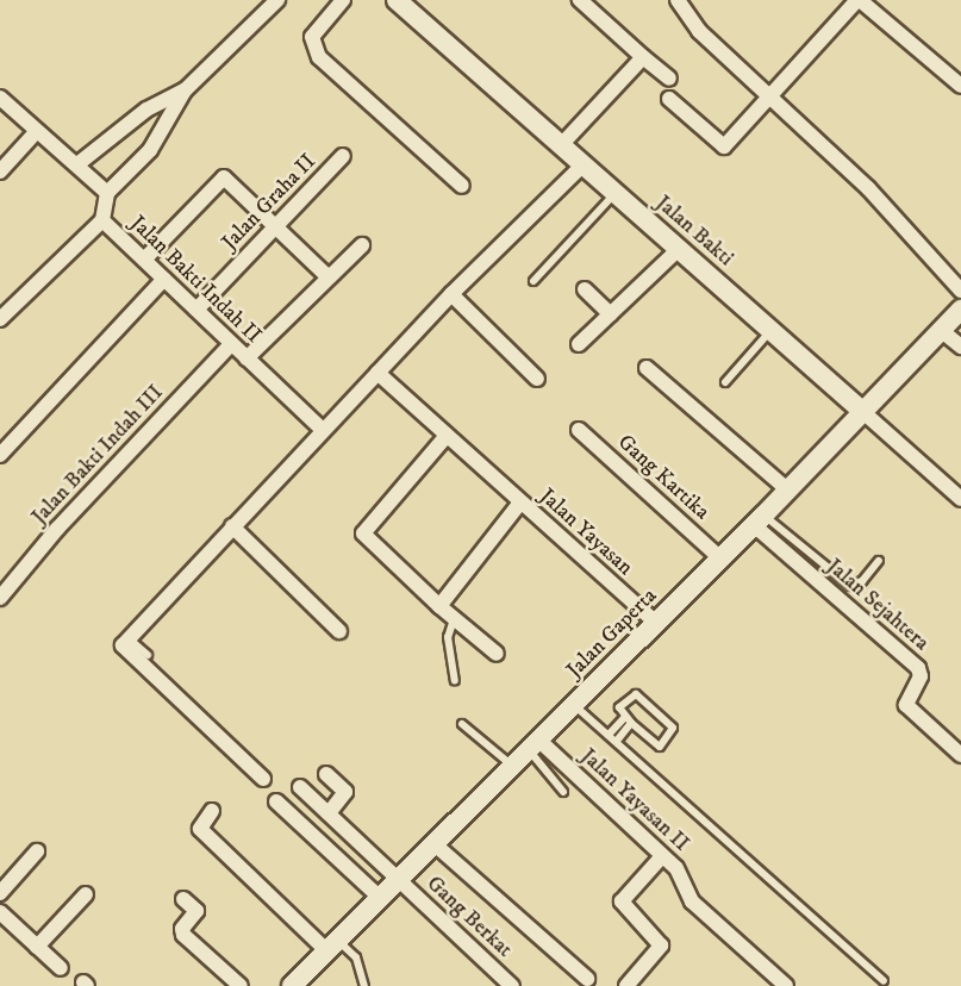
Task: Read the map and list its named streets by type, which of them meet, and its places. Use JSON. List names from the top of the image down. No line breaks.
{"streets":{"street":["Jalan Graha II","Jalan Bakti","Jalan Bakti Indah II","Jalan Bakti Indah III","Gang Kartika","Jalan Yayasan","Jalan Sejahtera","Jalan Gaperta","Jalan Yayasan II","Gang Berkat"]},"crossings":[["Jalan Graha II","Jalan Bakti Indah II"],["Jalan Bakti","Jalan Gaperta"],["Jalan Bakti Indah II","Jalan Bakti Indah III"],["Gang Kartika","Jalan Gaperta"],["Jalan Yayasan","Jalan Gaperta"],["Jalan Sejahtera","Jalan Gaperta"],["Jalan Gaperta","Jalan Yayasan II"],["Jalan Gaperta","Gang Berkat"]]}
